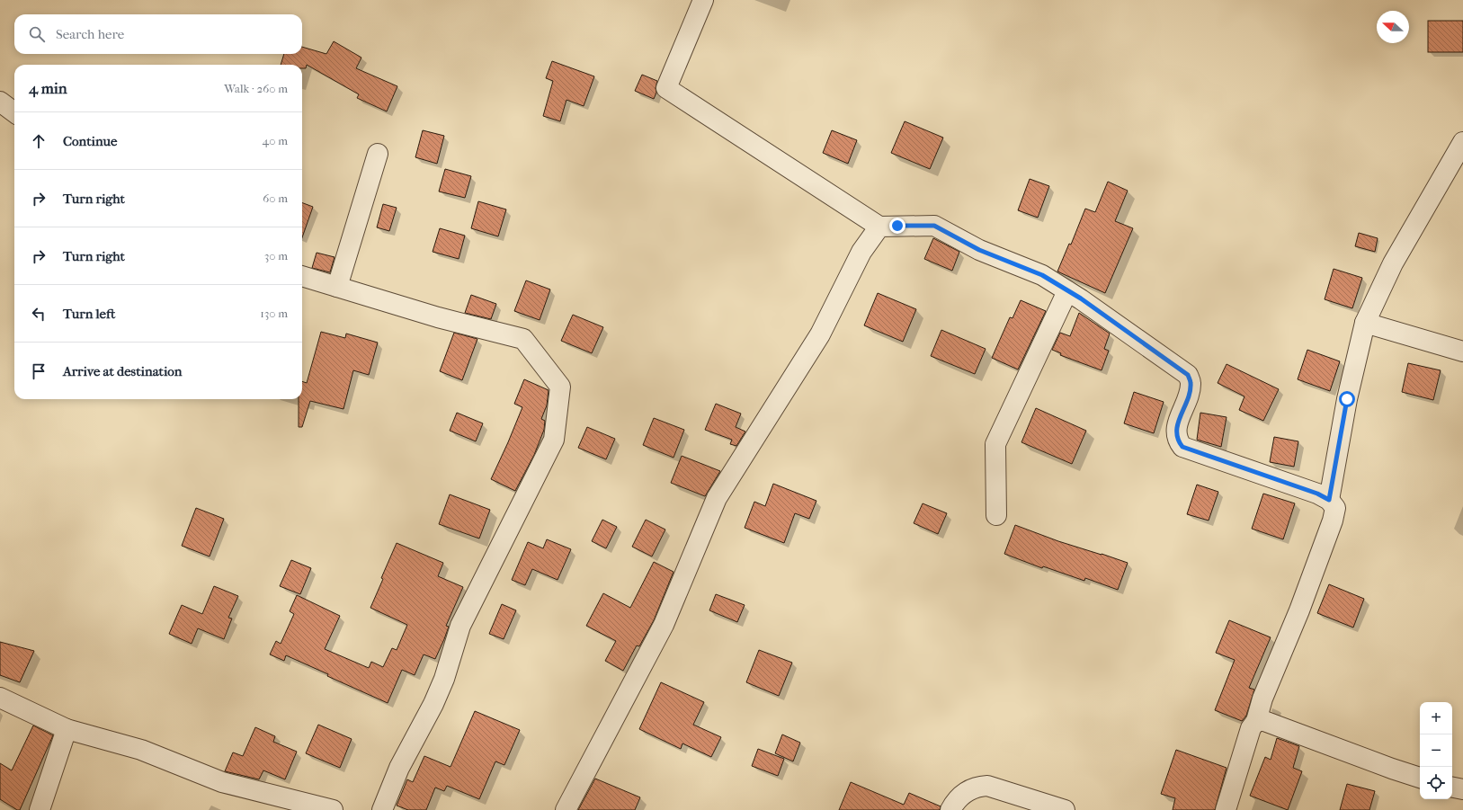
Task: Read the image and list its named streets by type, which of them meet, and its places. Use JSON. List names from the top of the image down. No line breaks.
{"north":"left","page":{"search":"Search here","heading":["4 min","Walk · 260 m"],"list":[["Continue","40 m"],["Turn right","60 m"],["Turn right","30 m"],["Turn left","130 m"],"Arrive at destination"],"map_buttons":["+","−"]}}
